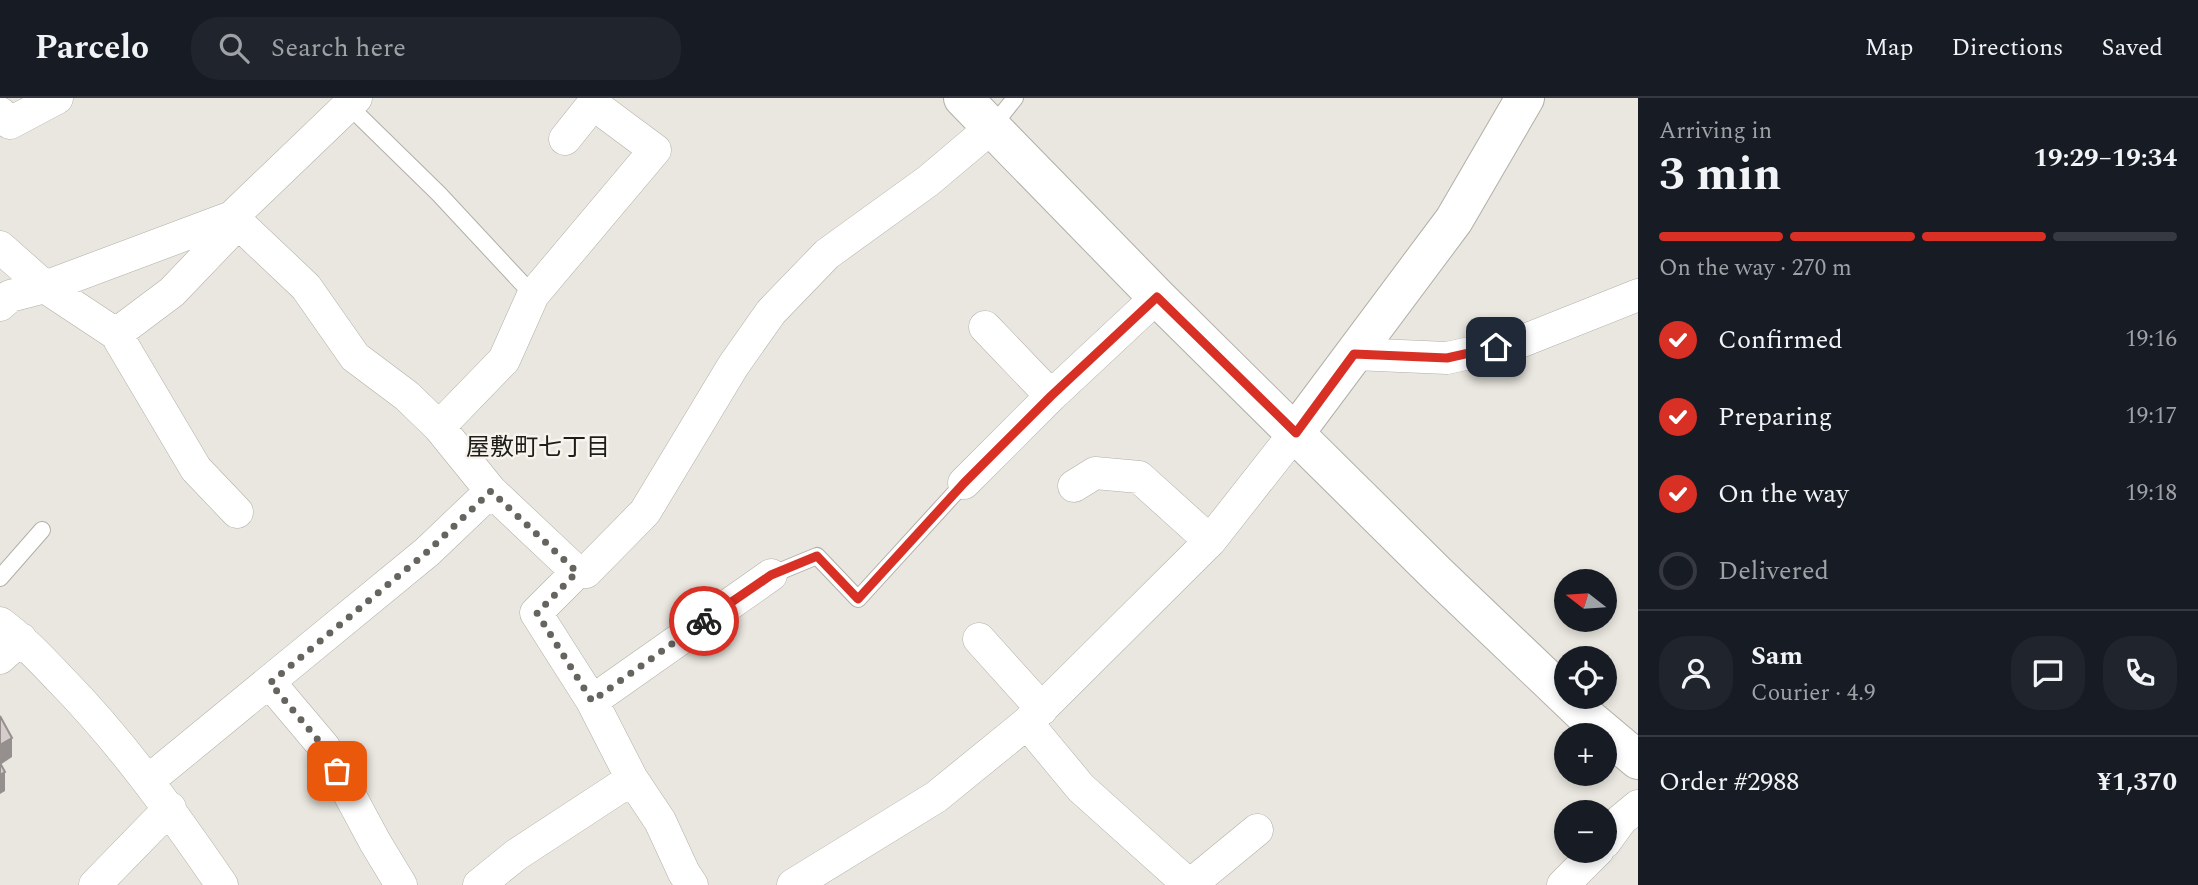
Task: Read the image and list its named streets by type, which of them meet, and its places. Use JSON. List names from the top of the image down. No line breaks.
{"districts":["屋敷町七丁目"],"north":"left","page":{"header":"Parcelo","search":"Search here","nav":["Map","Directions","Saved"],"heading":["3 min","Arriving in","19:29–19:34"],"panel":["Sam","Courier · 4.9","Order #2988","¥1,370"],"bar":"On the way · 270 m","list":[["Confirmed","19:16"],["Preparing","19:17"],["On the way","19:18"],"Delivered"],"map_buttons":["+","−"]}}
